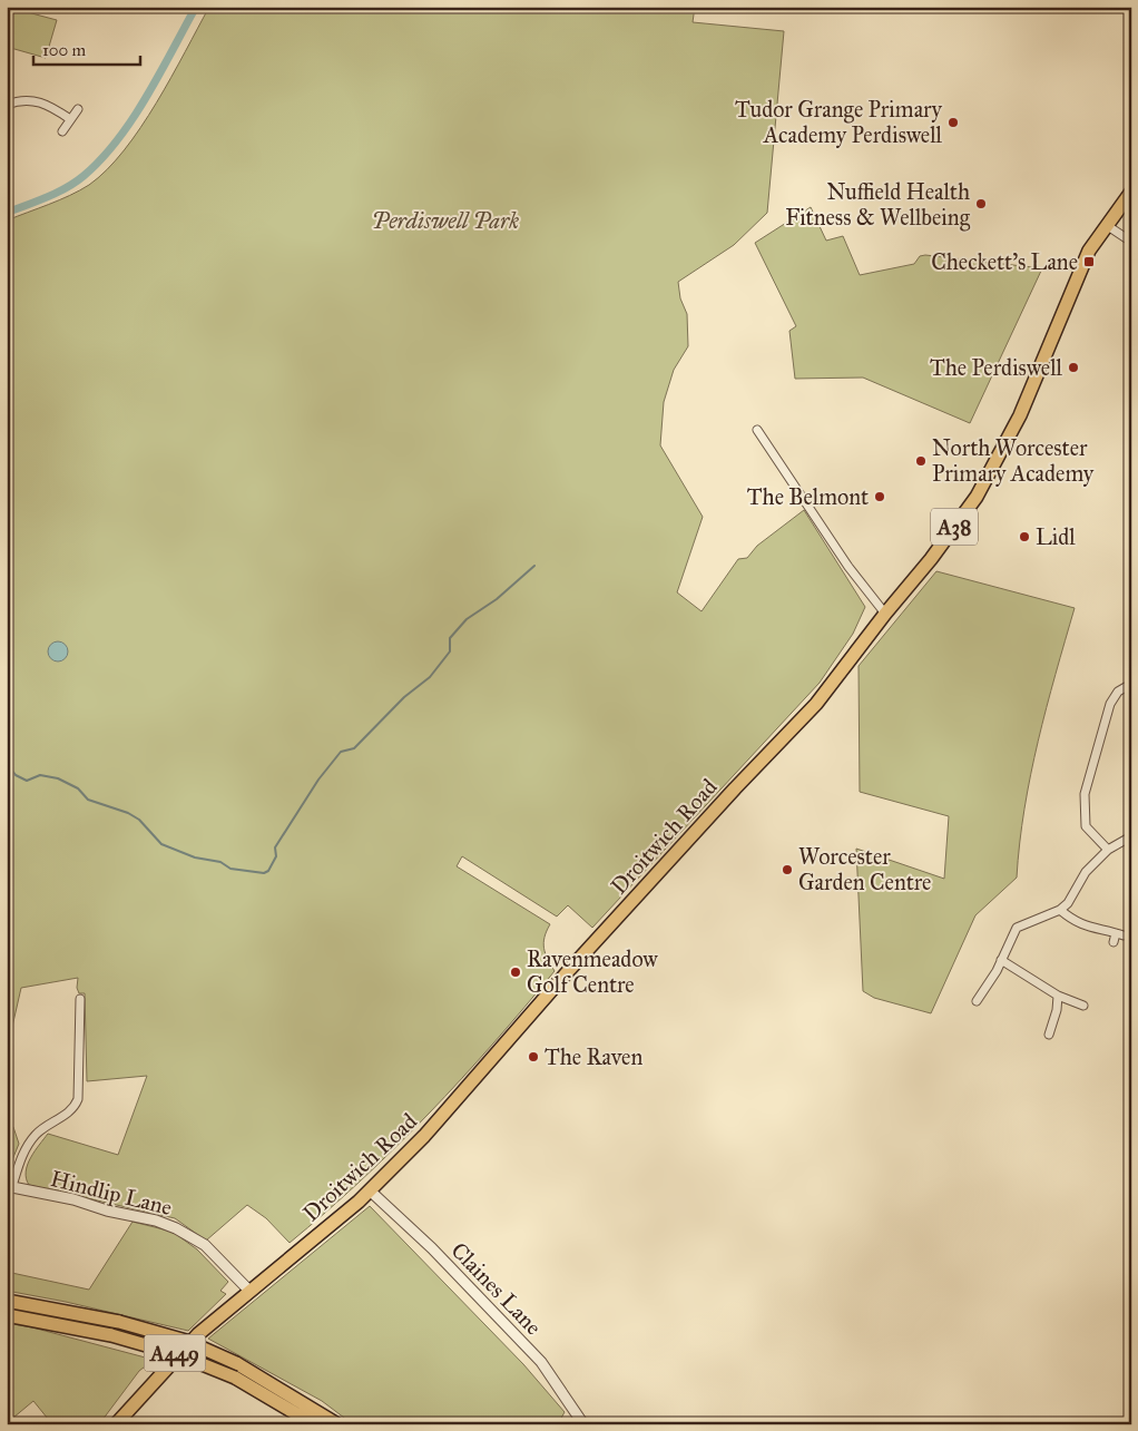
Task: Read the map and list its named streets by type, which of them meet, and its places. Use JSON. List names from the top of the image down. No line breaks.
{"streets":{"main road":["A38","Droitwich Road","A449"],"street":["Hindlip Lane","Claines Lane"]},"crossings":[["Droitwich Road","Hindlip Lane"],["Droitwich Road","Claines Lane"]],"parks":["Perdiswell Park"],"places":{"other":["Tudor Grange Primary Academy Perdiswell","Nuffield Health Fitness & Wellbeing","The Perdiswell","North Worcester Primary Academy","The Belmont","Lidl","Worcester Garden Centre","Ravenmeadow Golf Centre","The Raven"],"transit":["Checkett's Lane"]},"scale_bar":"100 m"}
